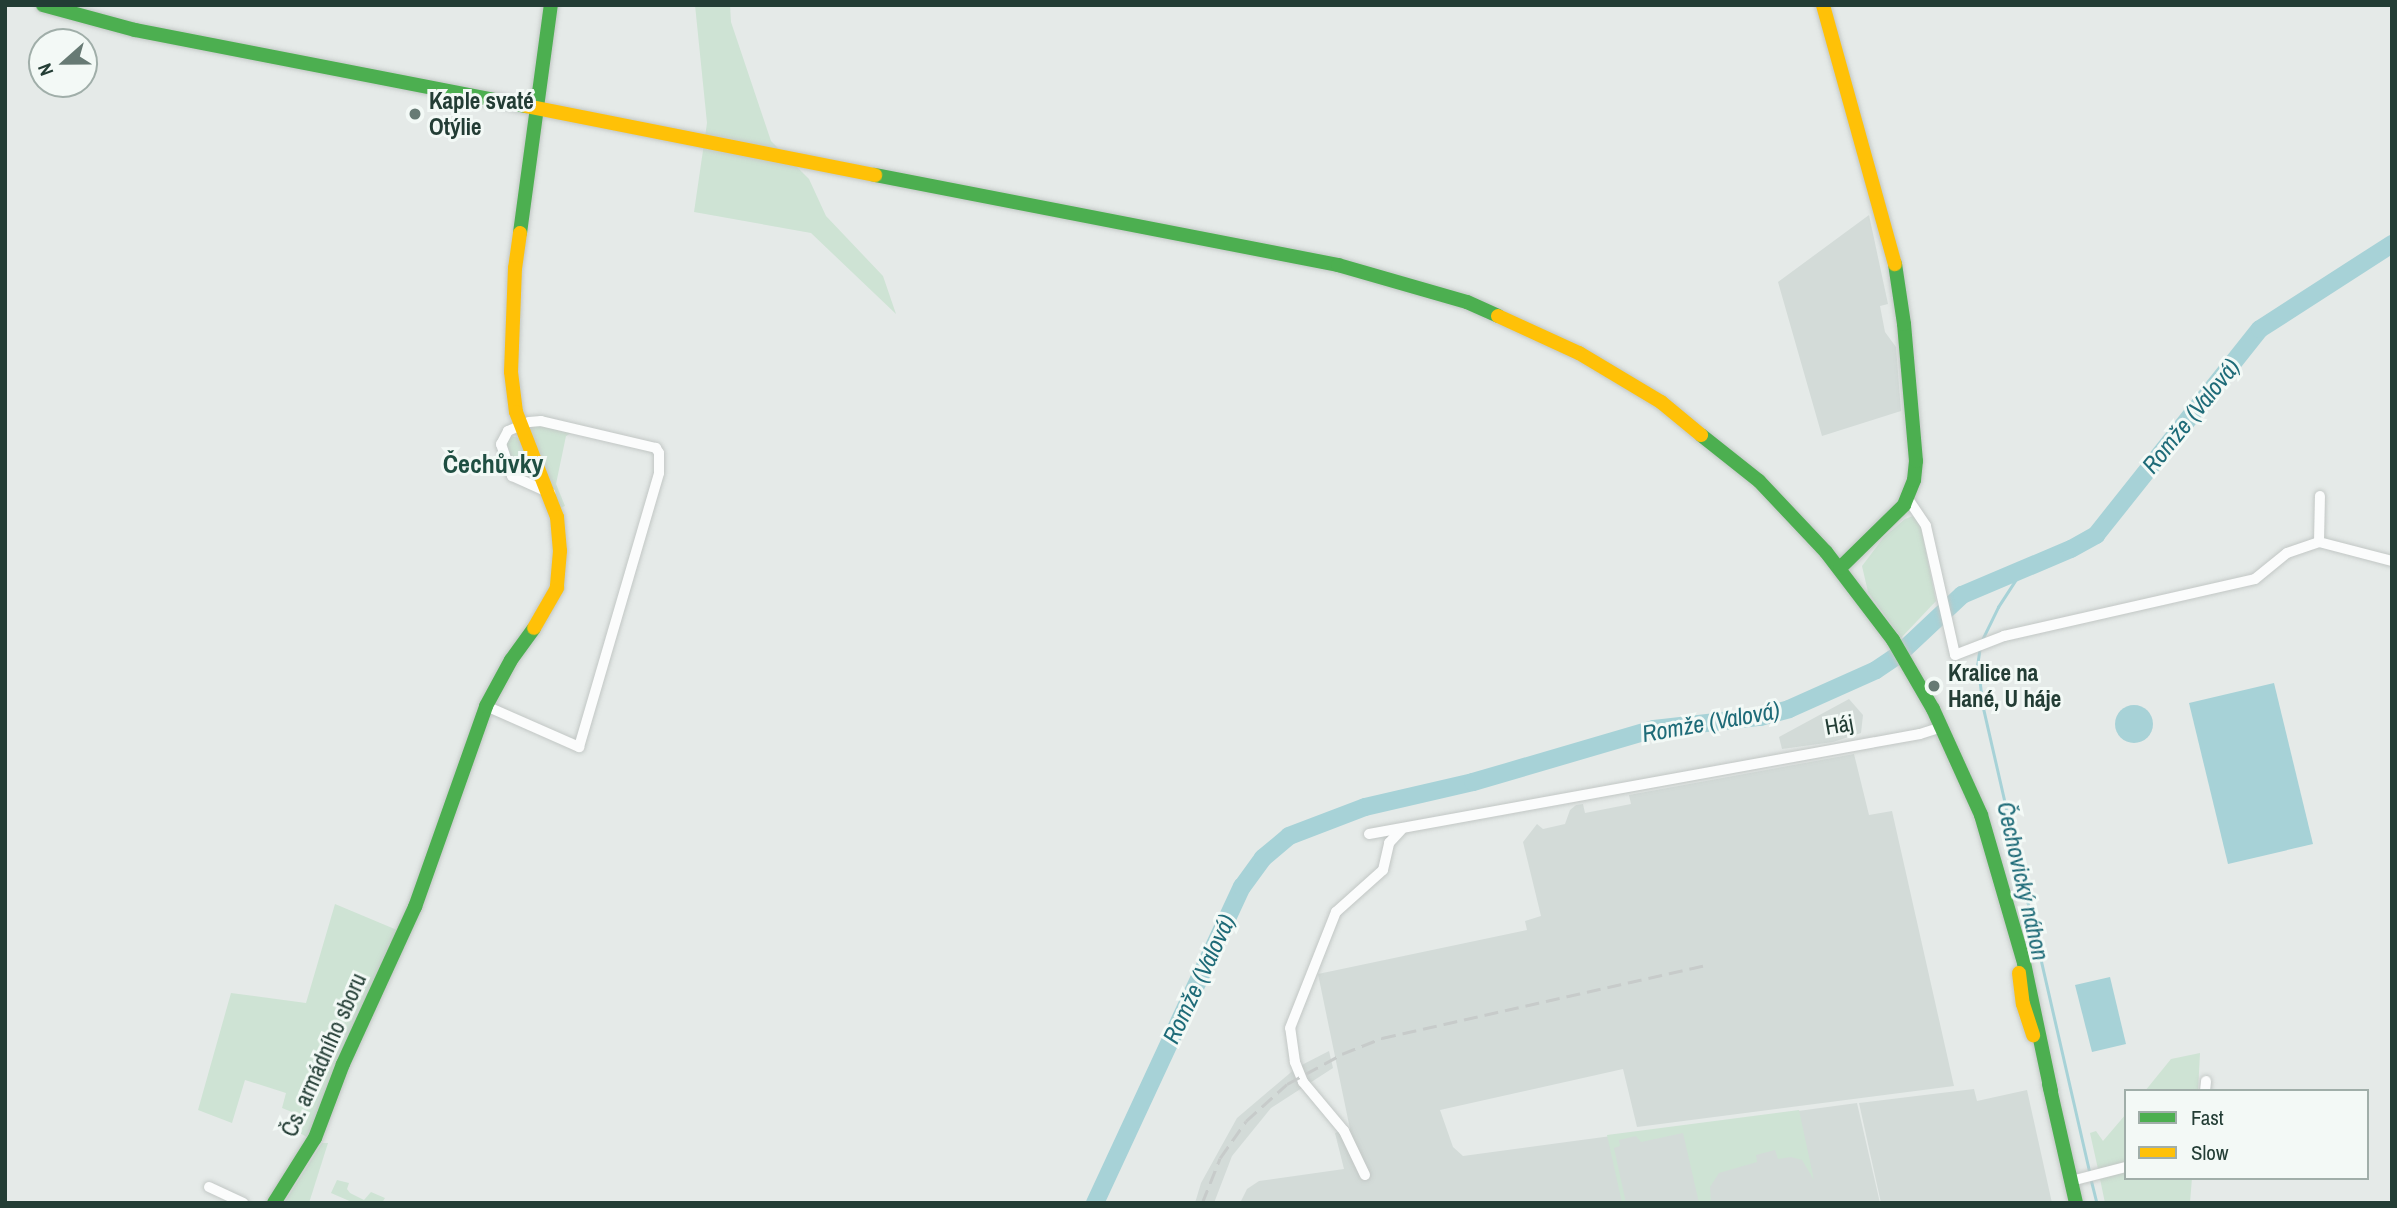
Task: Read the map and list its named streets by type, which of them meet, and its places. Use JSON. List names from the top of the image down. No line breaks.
{"streets":{"main road":["Čs. armádního sboru"],"street":["Háj"]},"districts":["Čechůvky"],"water":["Romže (Valová)","Čechovický náhon"],"places":["Kaple svaté Otýlie","Kralice na Hané, U háje"],"legend":["Fast","Slow"],"north":"left"}
